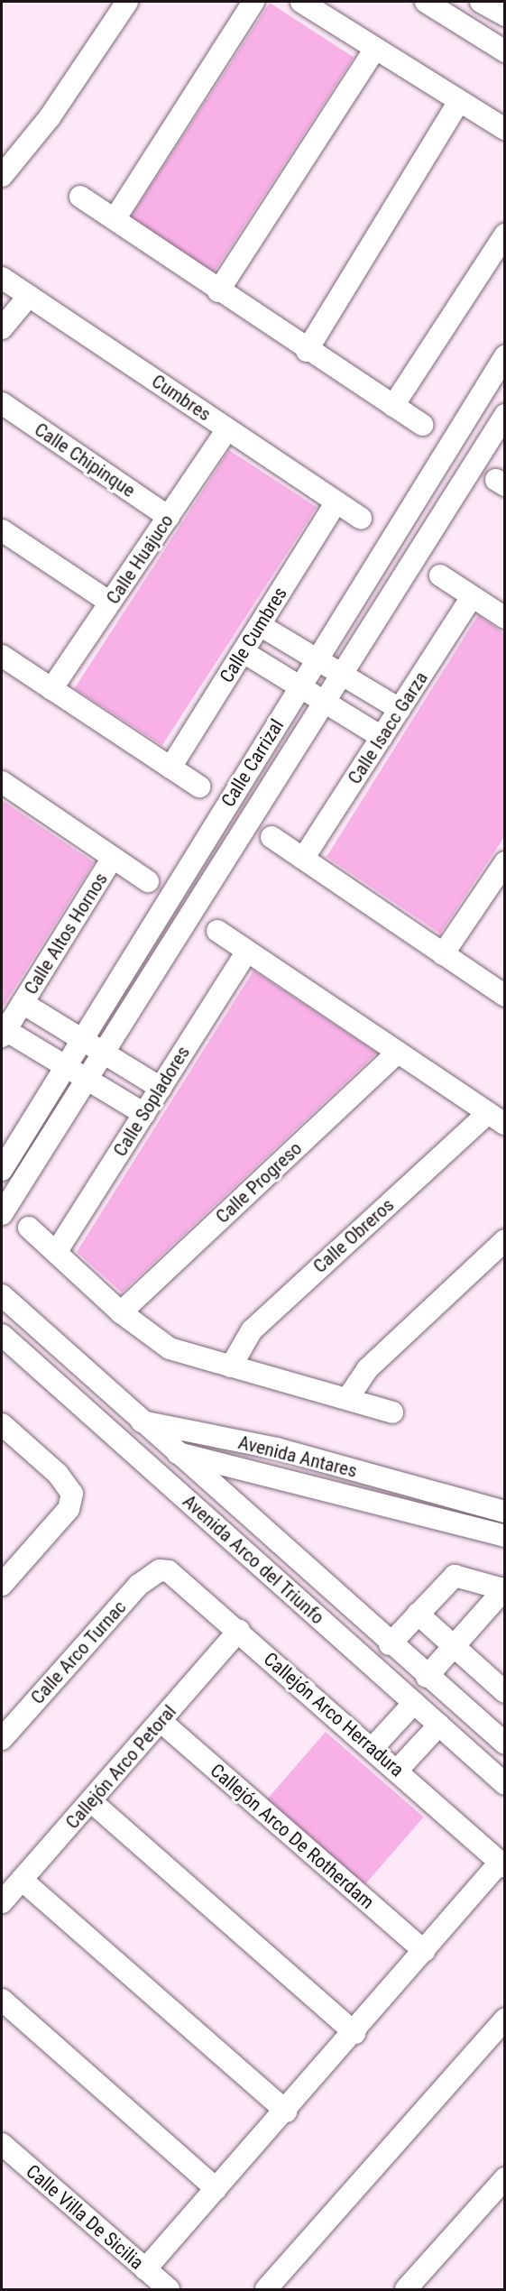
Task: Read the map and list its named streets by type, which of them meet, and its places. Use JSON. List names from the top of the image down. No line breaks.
{"streets":{"street":["Cumbres","Calle Chipinque","Calle Huajuco","Calle Cumbres","Calle Isacc Garza","Calle Carrizal","Calle Altos Hornos","Calle Sopladores","Calle Progreso","Calle Obreros","Avenida Antares","Avenida Arco del Triunfo","Calle Arco Turnac","Callejón Arco Herradura","Callejón Arco Petoral","Callejón Arco De Rotherdam","Calle Villa De Sicilia"]},"crossings":[["Cumbres","Calle Huajuco"],["Cumbres","Calle Cumbres"],["Calle Chipinque","Calle Huajuco"],["Avenida Antares","Avenida Arco del Triunfo"],["Calle Arco Turnac","Callejón Arco Herradura"],["Callejón Arco Herradura","Callejón Arco Petoral"],["Callejón Arco Petoral","Callejón Arco De Rotherdam"]]}
